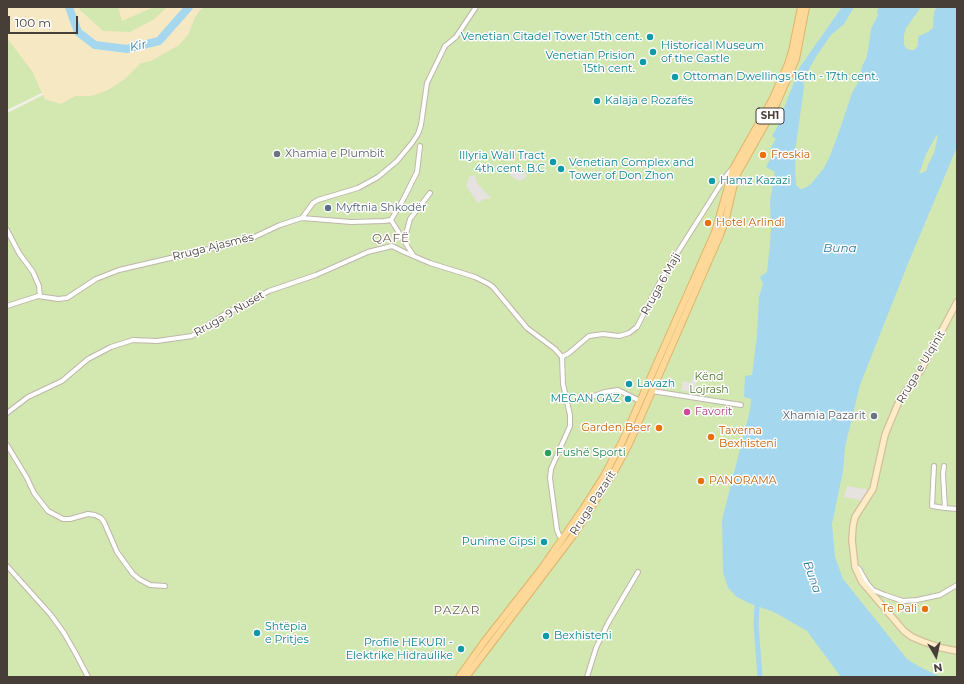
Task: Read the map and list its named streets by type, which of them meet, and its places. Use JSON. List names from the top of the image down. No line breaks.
{"streets":{"main road":["SH1","Rruga e Ulqinit","Rruga Pazarit"],"street":["Rruga Ajasmës","Rruga 6 Maji","Rruga 9 Nuset"]},"crossings":[["SH1","Rruga 6 Maji"],["SH1","Rruga Pazarit"],["Rruga 6 Maji","Rruga Pazarit"]],"districts":["QAFË","PAZAR"],"water":["Kir","Buna"],"parks":["Kënd Lojrash"],"places":["Venetian Citadel Tower 15th cent.","Historical Museum of the Castle","Venetian Prision 15th cent.","Ottoman Dwellings 16th - 17th cent.","Kalaja e Rozafës","Xhamia e Plumbit","Freskia","Illyria Wall Tract 4th cent. B.C","Venetian Complex and Tower of Don Zhon","Hamz Kazazi","Myftnia Shkodër","Hotel Arlindi","Lavazh","MEGAN GAZ","Favorit","Xhamia Pazarit","Garden Beer","Taverna Bexhisteni","Fushë Sporti","PANORAMA","Punime Gipsi","Te Pali","Shtëpia e Pritjes","Bexhisteni","Profile HEKURI - Elektrike Hidraulike"],"scale_bar":"100 m","north":"bottom"}
